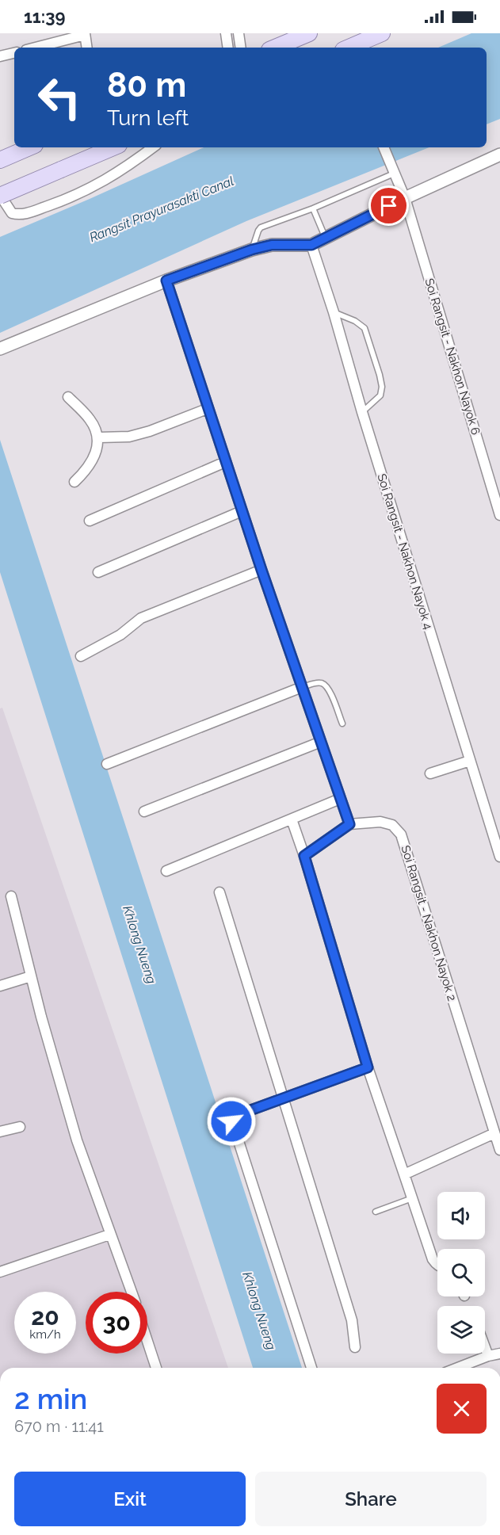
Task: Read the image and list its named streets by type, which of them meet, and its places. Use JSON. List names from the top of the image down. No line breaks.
{"streets":{"street":["Soi Rangsit - Nakhon Nayok 6","Soi Rangsit - Nakhon Nayok 4","Soi Rangsit - Nakhon Nayok 2"]},"water":["Rangsit Prayurasakti Canal","Khlong Nueng"],"page":{"status":"11:39","turn":["80 m","Turn left"],"speed":"20 km/h","limit":"30","heading":["2 min","670 m · 11:41"],"buttons":["Exit","Share"]}}
